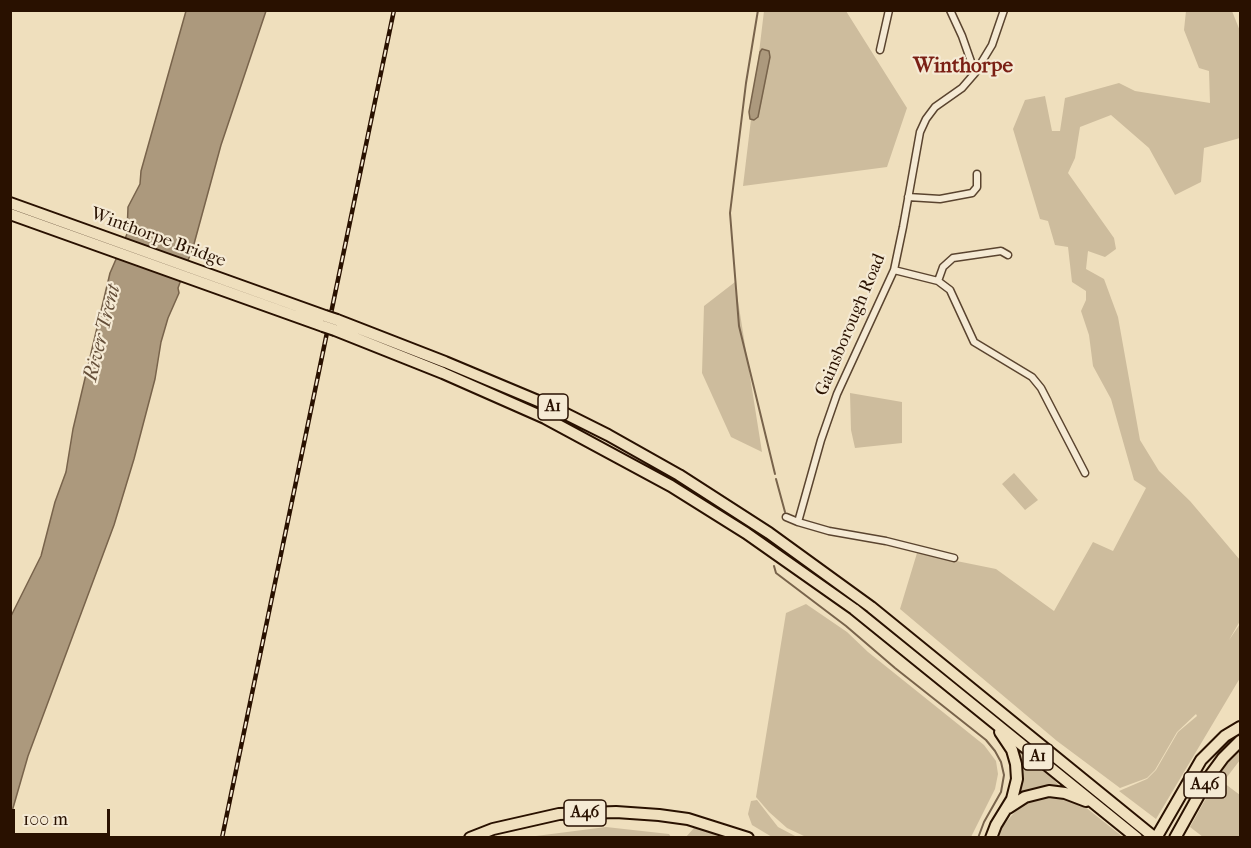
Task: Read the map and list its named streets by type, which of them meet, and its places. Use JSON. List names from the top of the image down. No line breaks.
{"streets":{"highway":["Winthorpe Bridge","A1","A46"],"street":["Gainsborough Road"]},"crossings":[["Winthorpe Bridge","A1"],["A1","A46"]],"districts":["Winthorpe"],"water":["River Trent"],"scale_bar":"100 m"}
